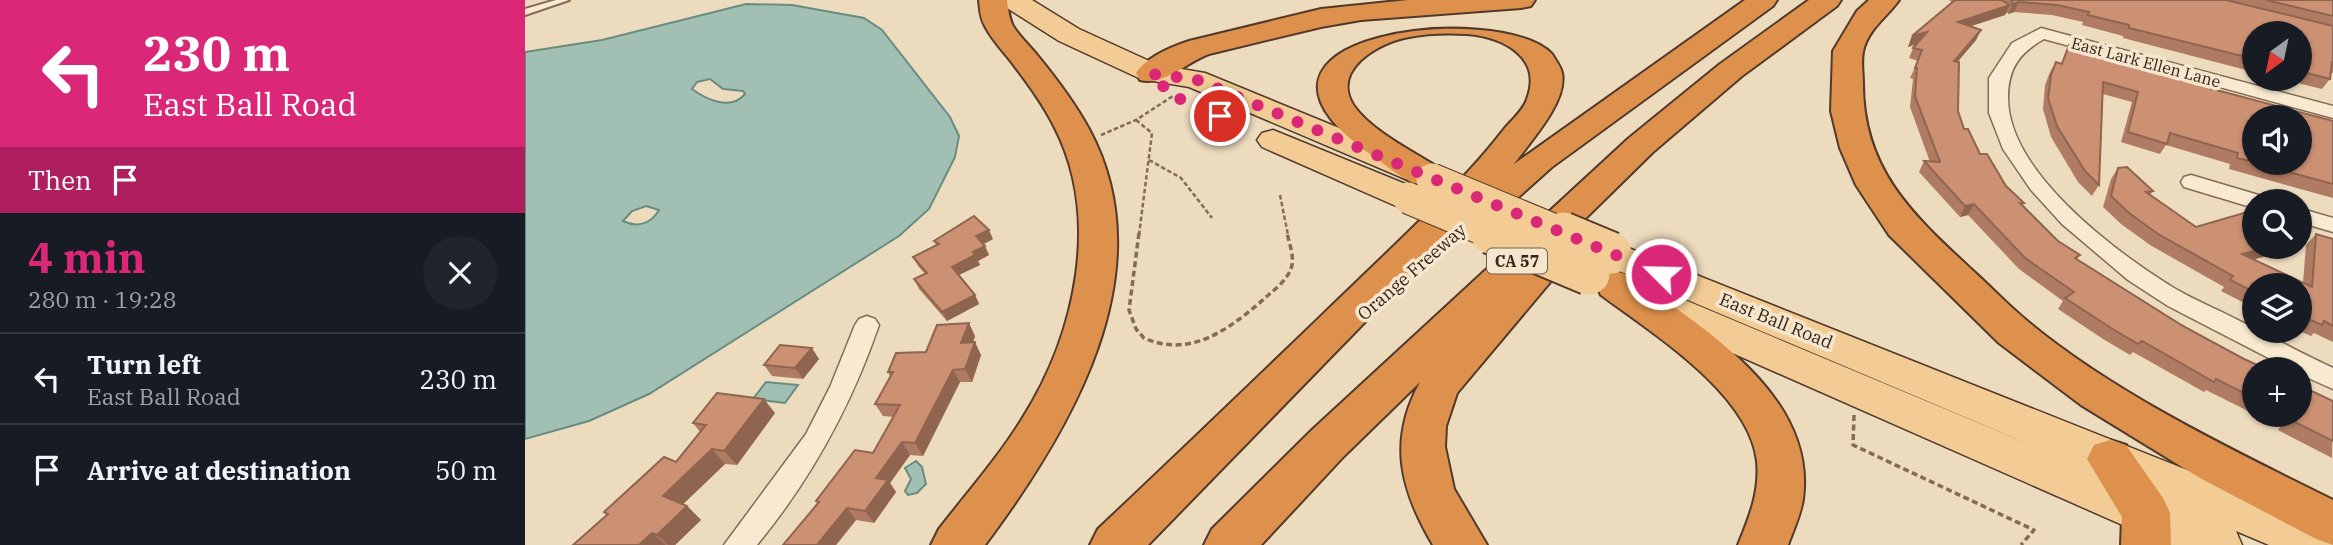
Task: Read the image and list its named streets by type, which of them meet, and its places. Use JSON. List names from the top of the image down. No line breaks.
{"streets":{"highway":["CA 57","Orange Freeway"],"main road":["East Ball Road"],"street":["East Lark Ellen Lane"]},"north":"bottom left","page":{"turn":["230 m","East Ball Road"],"map_buttons":"+","then":"Then","heading":["4 min","280 m · 19:28"],"list":[{"name":"Turn left","note":"East Ball Road","value":"230 m"},{"name":"Arrive at destination","value":"50 m"}]}}
